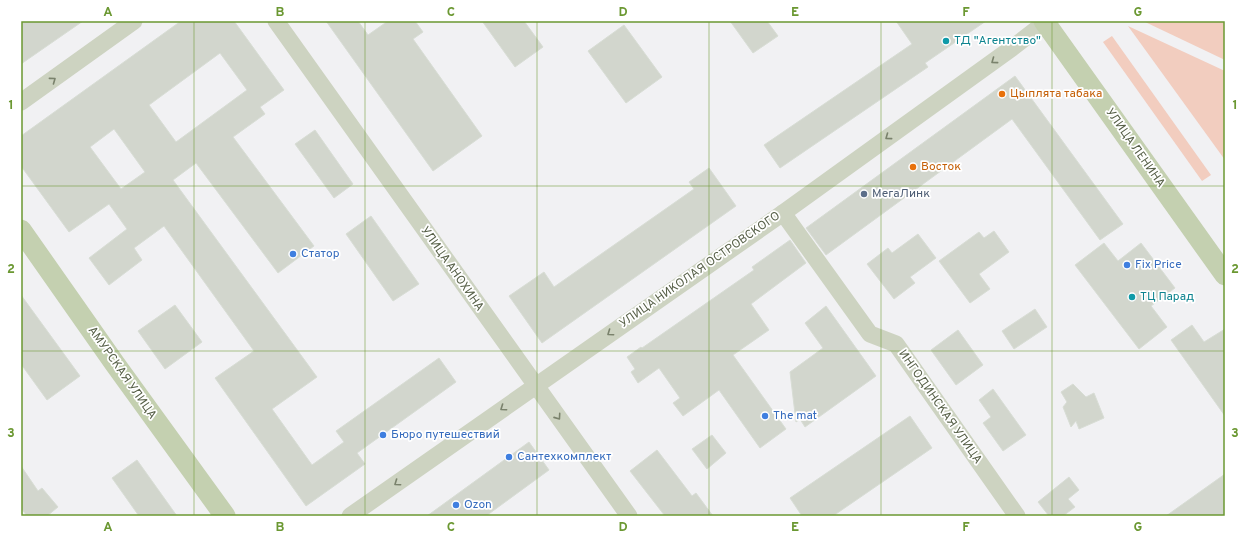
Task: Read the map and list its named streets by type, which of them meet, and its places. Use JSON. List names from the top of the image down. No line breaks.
{"streets":{"main road":["УЛИЦА ЛЕНИНА","АМУРСКАЯ УЛИЦА"],"street":["УЛИЦА АНОХИНА","УЛИЦА НИКОЛАЯ ОСТРОВСКОГО","ИНГОДИНСКАЯ УЛИЦА"]},"crossings":[["УЛИЦА ЛЕНИНА","УЛИЦА НИКОЛАЯ ОСТРОВСКОГО"],["УЛИЦА АНОХИНА","УЛИЦА НИКОЛАЯ ОСТРОВСКОГО"],["УЛИЦА НИКОЛАЯ ОСТРОВСКОГО","ИНГОДИНСКАЯ УЛИЦА"]],"one_way":["УЛИЦА НИКОЛАЯ ОСТРОВСКОГО"],"places":["ТД \"Агентство\"","Цыплята табака","Восток","МегаЛинк","Статор","Fix Price","ТЦ Парад","The mat","Бюро путешествий","Сантехкомплект","Ozon"],"grid":{"columns":["A","B","C","D","E","F","G"],"rows":["1","2","3"]}}
